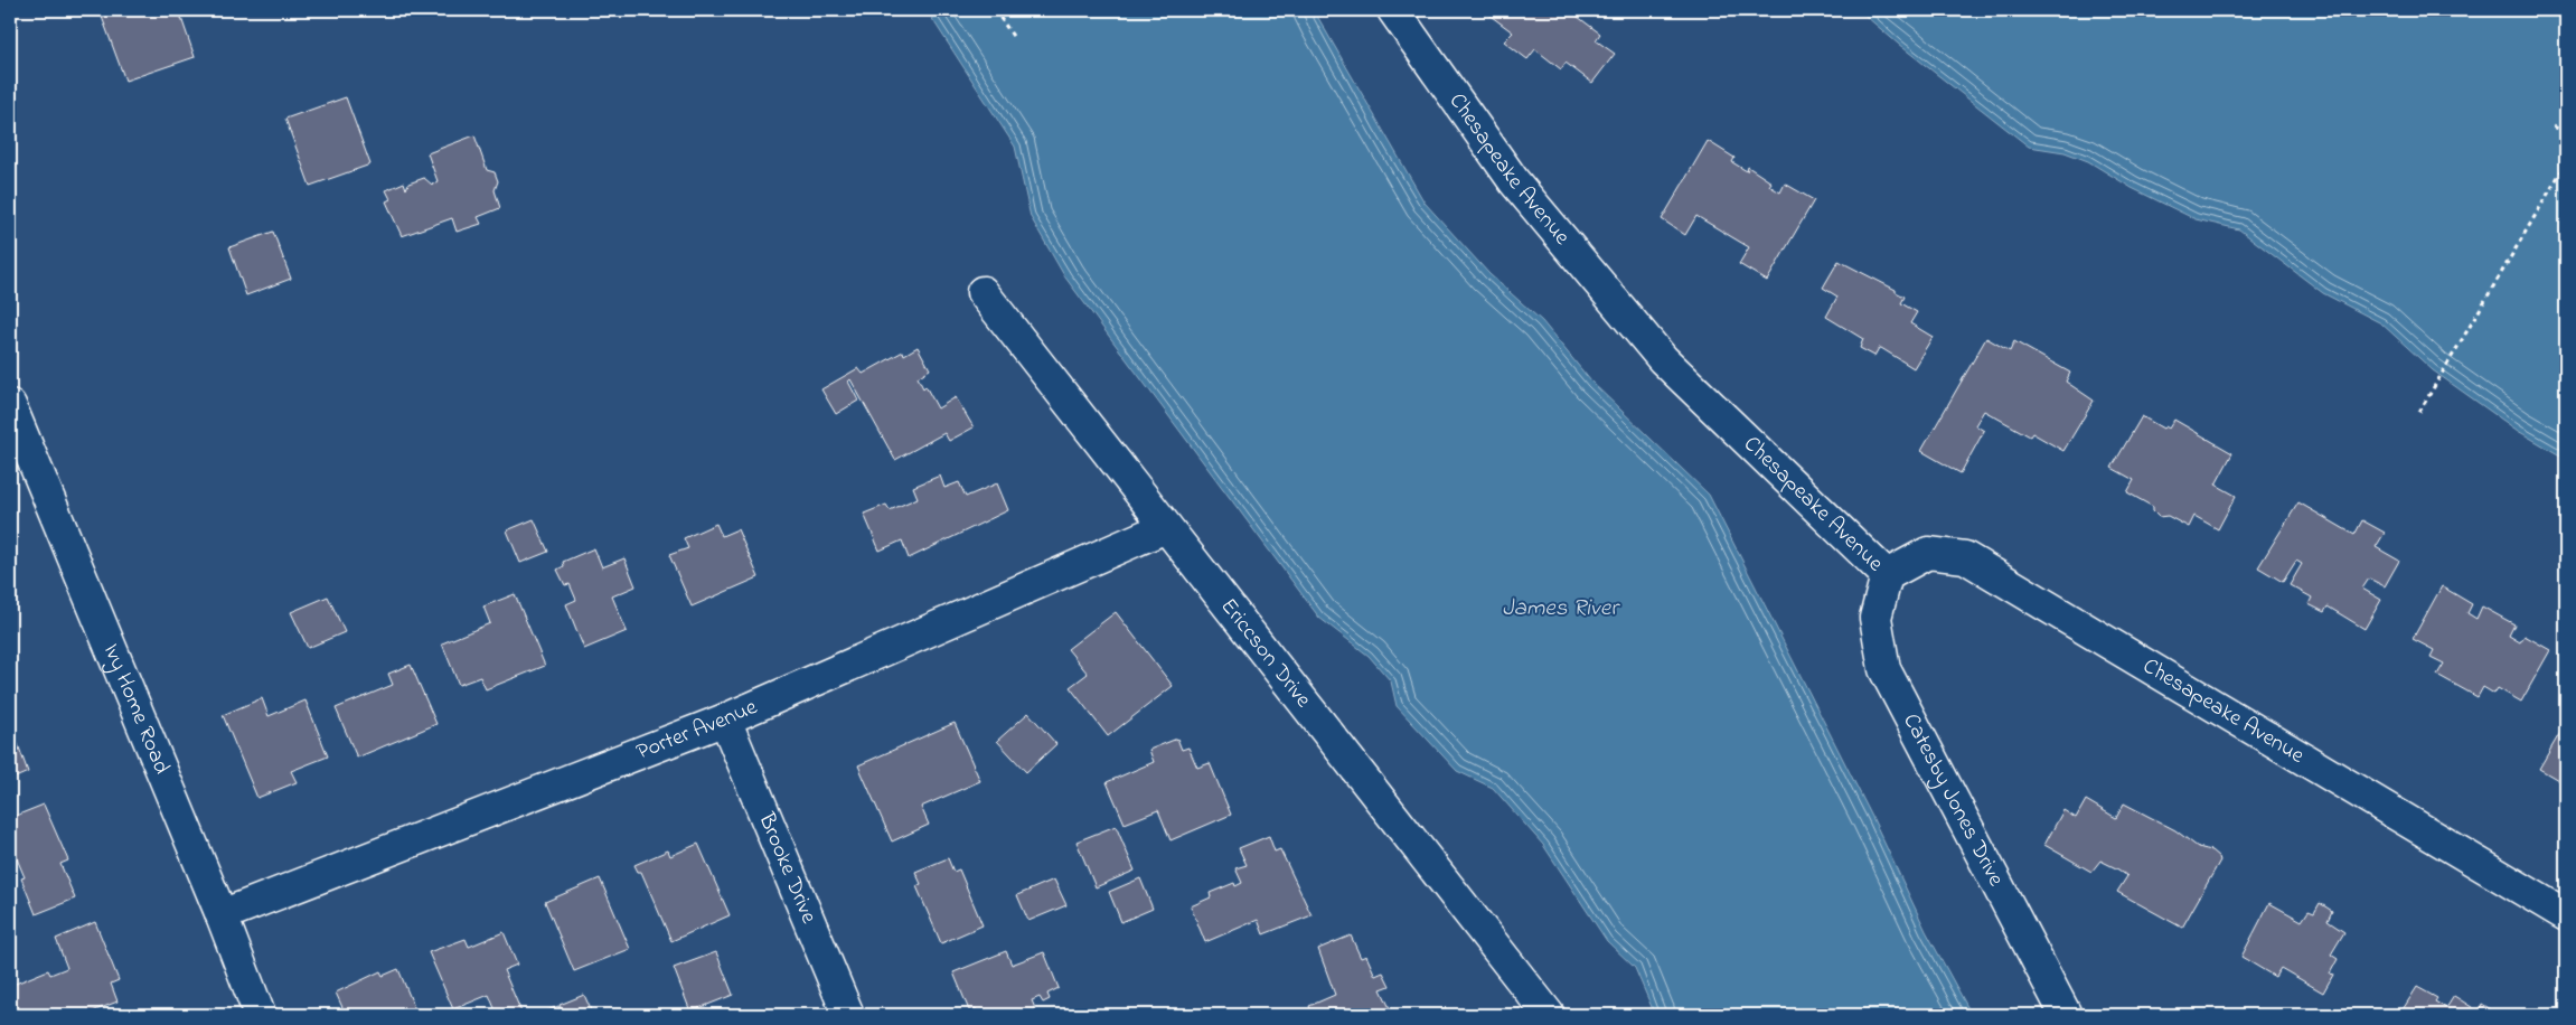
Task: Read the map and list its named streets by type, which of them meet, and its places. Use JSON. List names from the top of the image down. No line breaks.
{"streets":{"street":["Chesapeake Avenue","Ericcson Drive","Ivy Home Road","Porter Avenue","Catesby Jones Drive","Brooke Drive"]},"crossings":[["Chesapeake Avenue","Catesby Jones Drive"],["Ericcson Drive","Porter Avenue"],["Ivy Home Road","Porter Avenue"],["Porter Avenue","Brooke Drive"]],"water":["James River"]}
